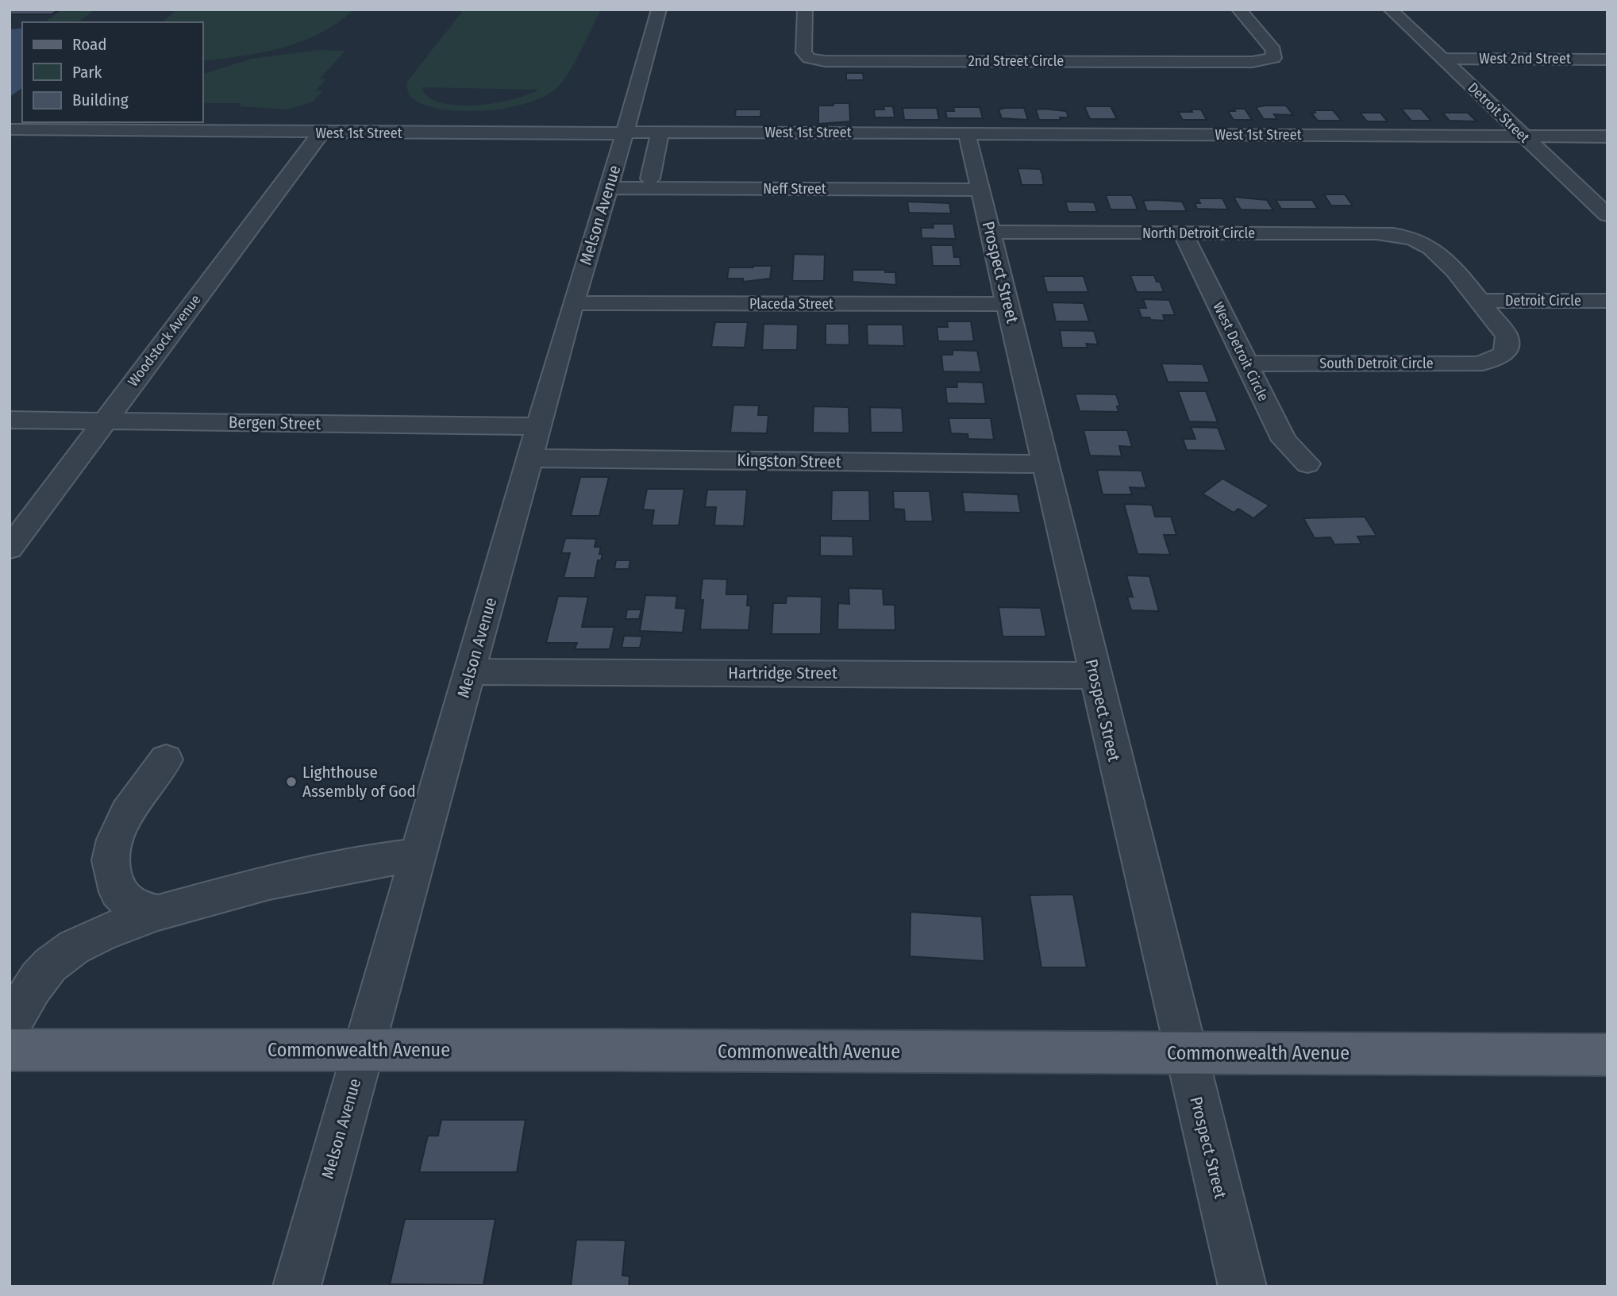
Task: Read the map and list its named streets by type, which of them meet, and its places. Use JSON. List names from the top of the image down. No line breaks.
{"streets":{"main road":["Commonwealth Avenue"],"street":["West 2nd Street","2nd Street Circle","Detroit Street","West 1st Street","Neff Street","Melson Avenue","North Detroit Circle","Prospect Street","Detroit Circle","Placeda Street","Woodstock Avenue","West Detroit Circle","South Detroit Circle","Bergen Street","Kingston Street","Hartridge Street"]},"crossings":[["West 2nd Street","Detroit Street"],["Detroit Street","West 1st Street"],["West 1st Street","Neff Street"],["West 1st Street","Melson Avenue"],["West 1st Street","Prospect Street"],["West 1st Street","Woodstock Avenue"],["Neff Street","Melson Avenue"],["Neff Street","Prospect Street"],["Melson Avenue","Placeda Street"],["Melson Avenue","Bergen Street"],["Melson Avenue","Kingston Street"],["Melson Avenue","Hartridge Street"],["Melson Avenue","Commonwealth Avenue"],["North Detroit Circle","Prospect Street"],["North Detroit Circle","Detroit Circle"],["North Detroit Circle","West Detroit Circle"],["North Detroit Circle","South Detroit Circle"],["Prospect Street","Placeda Street"],["Prospect Street","Kingston Street"],["Prospect Street","Hartridge Street"],["Prospect Street","Commonwealth Avenue"],["Woodstock Avenue","Bergen Street"],["West Detroit Circle","South Detroit Circle"]],"places":["Lighthouse Assembly of God"],"legend":["Road","Park","Building"]}
